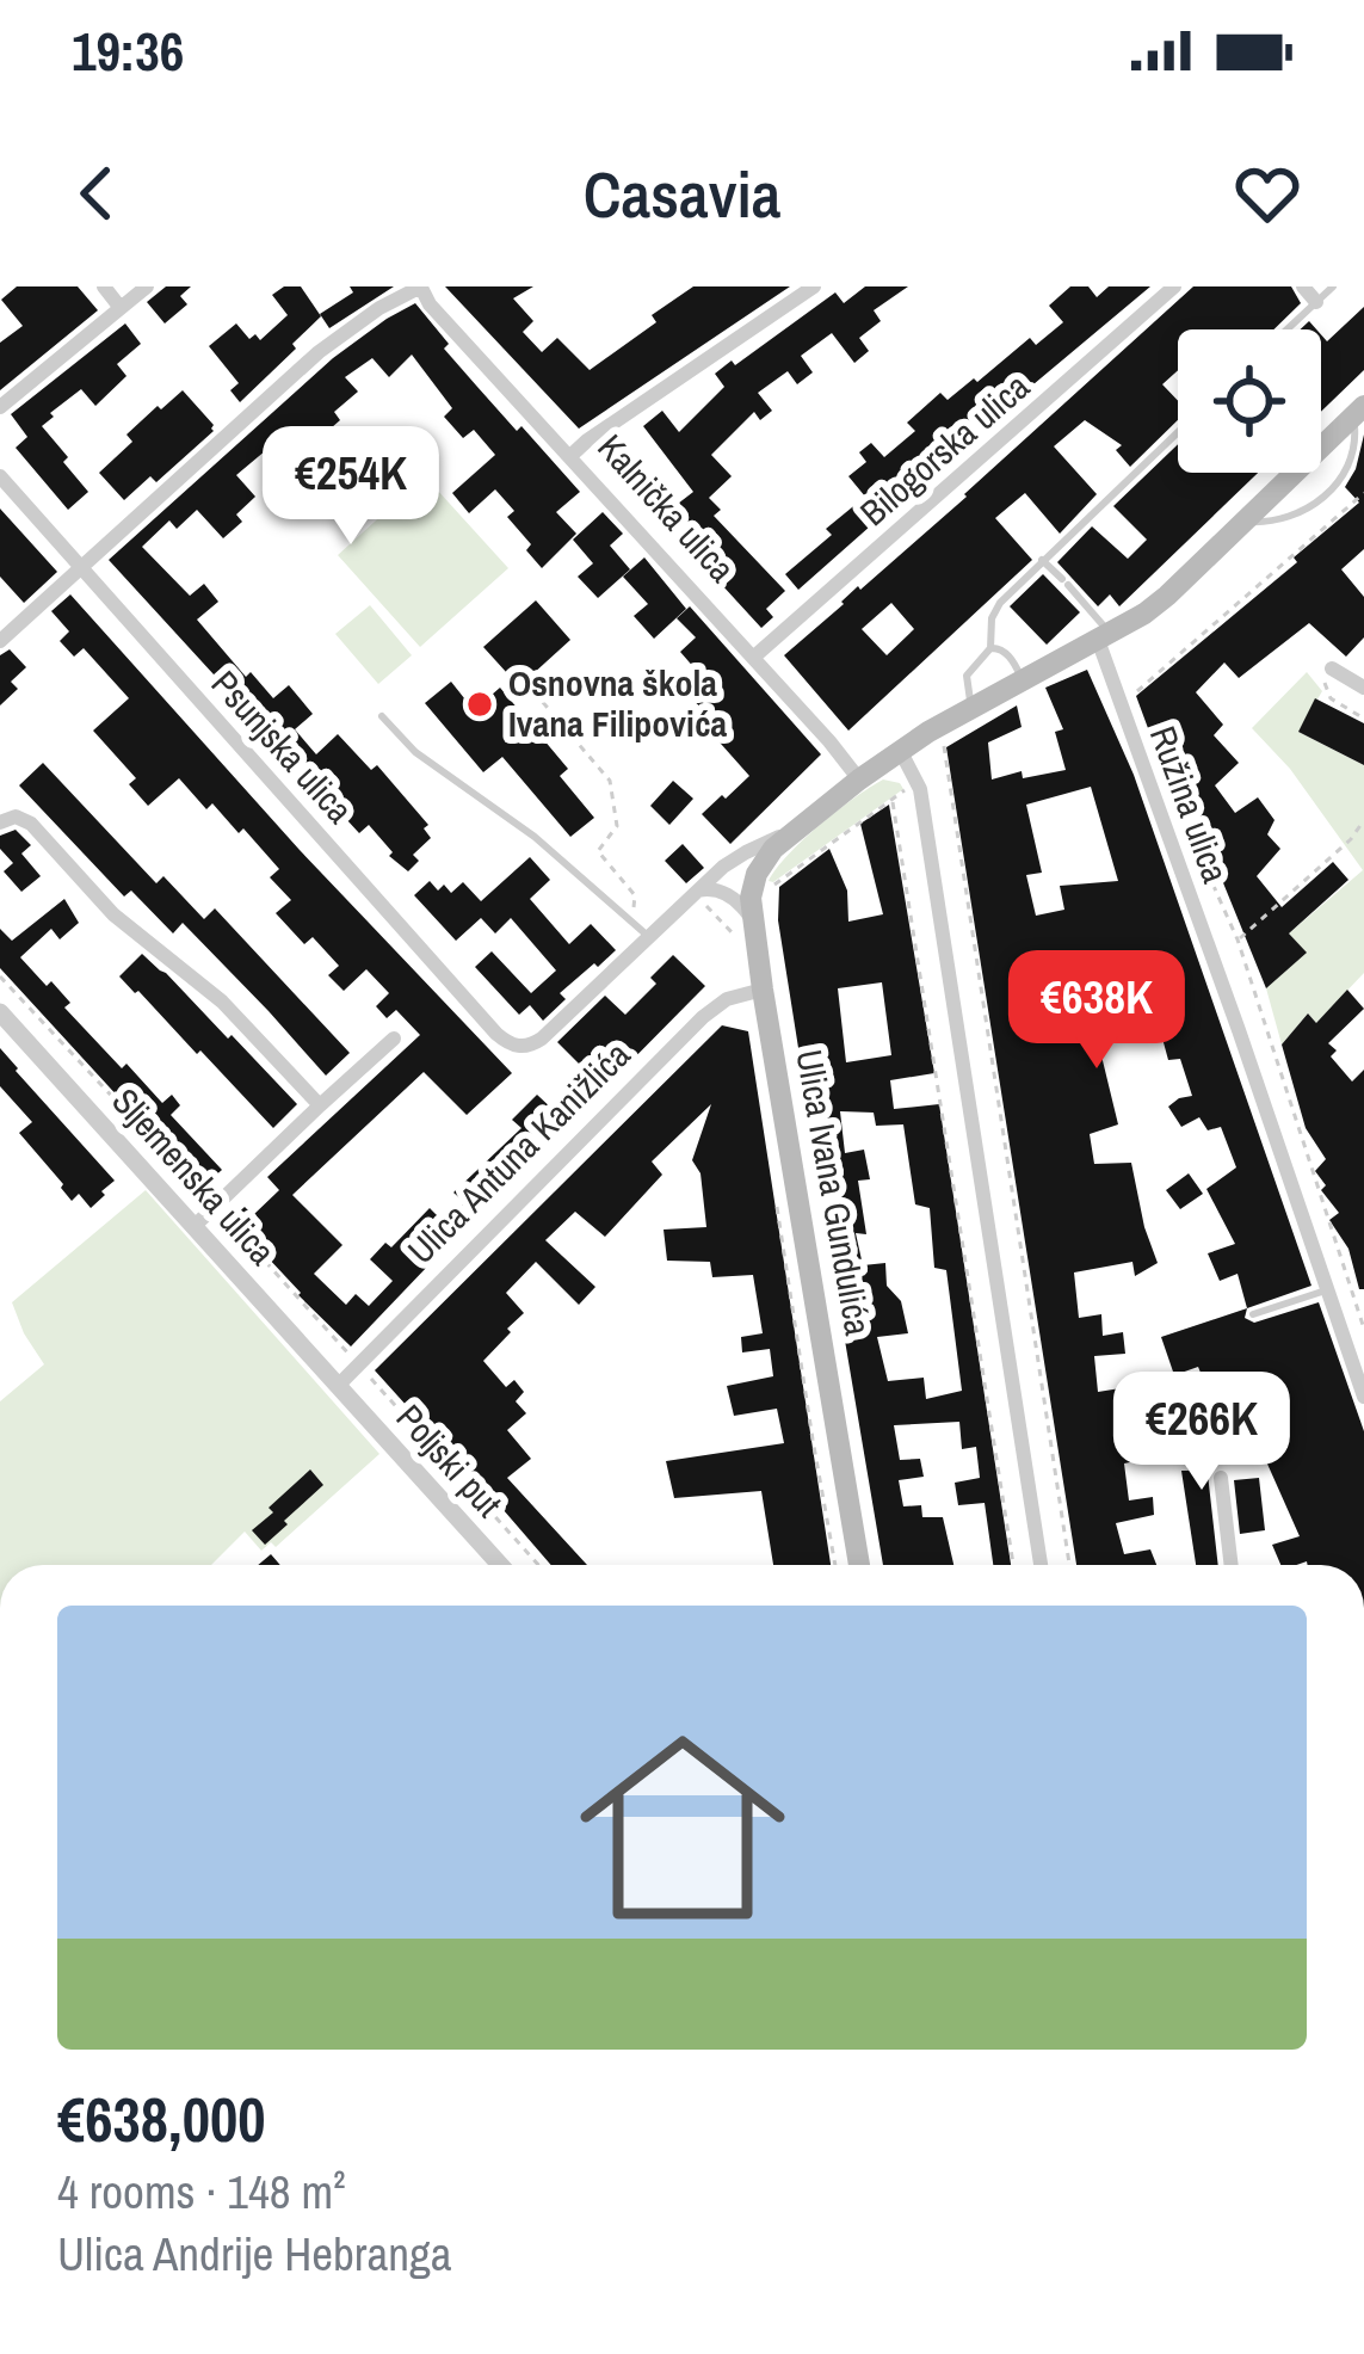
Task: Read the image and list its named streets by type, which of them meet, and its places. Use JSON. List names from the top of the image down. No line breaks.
{"streets":{"main road":["Ulica Ivana Gundulića"],"street":["Bilogorska ulica","Kalnička ulica","Psunjska ulica","Ružina ulica","Ulica Antuna Kanižlića","Sljemenska ulica","Poljski put"]},"crossings":[["Bilogorska ulica","Kalnička ulica"],["Ulica Antuna Kanižlića","Sljemenska ulica"],["Ulica Antuna Kanižlića","Ulica Ivana Gundulića"],["Ulica Antuna Kanižlića","Poljski put"],["Sljemenska ulica","Poljski put"]],"places":["Osnovna škola Ivana Filipovića"],"page":{"status":"19:36","header":"Casavia","price":["€254K","€638K","€266K"],"list":[{"name":"€638,000","note":"4 rooms · 148 m² · Ulica Andrije Hebranga"}]}}
